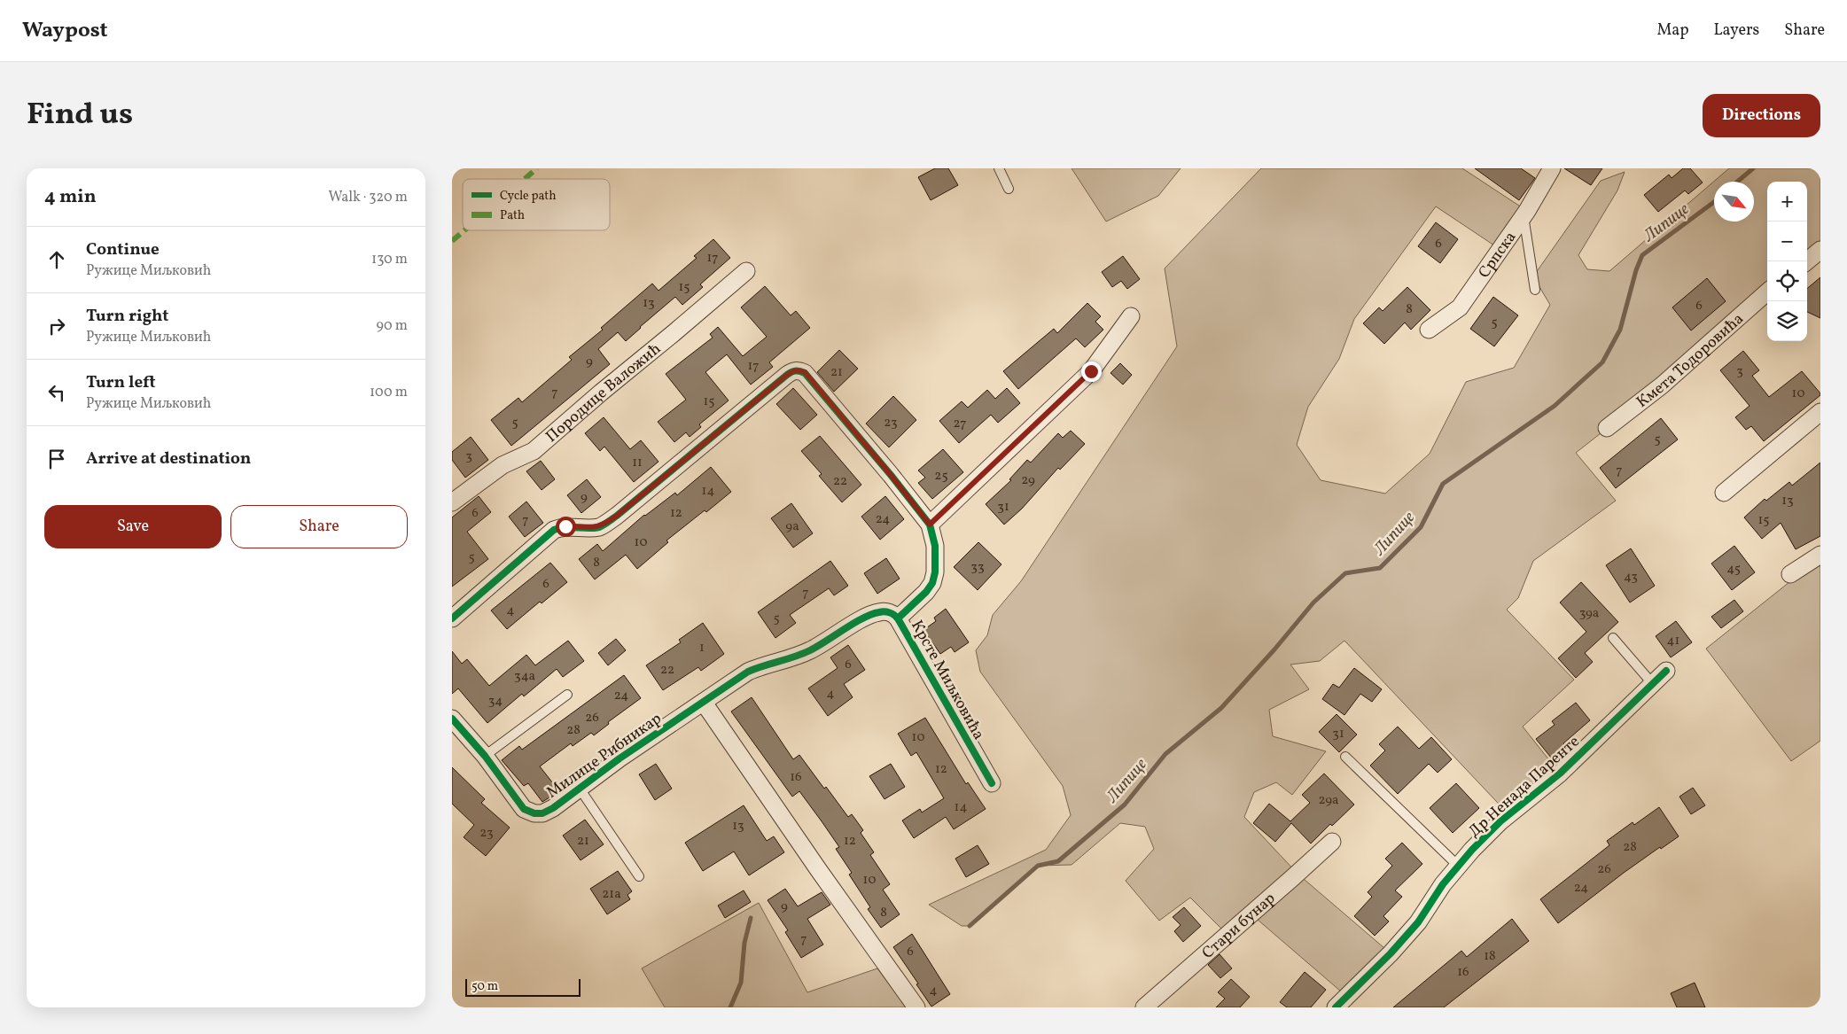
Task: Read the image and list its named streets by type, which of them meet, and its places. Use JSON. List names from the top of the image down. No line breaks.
{"streets":{"street":["Српска","Кмета Тодоровића","Породице Валожић","Крсте Миљковића","Милице Рибникар","Др Ненада Паренте","Стари бунар"]},"crossings":[["Крсте Миљковића","Милице Рибникар"]],"water":["Липице"],"house_numbers":["6","17","15","13","6","8","5","9","17","3","21","7","10","15","5","23","27","5","3","11","7","25","29","22","14","9","13","31","6","12","24","7","15","9a","10","5","8","33","45","43","6","7","4","39a","5","41","1","6","22","34a","4","24","34","26","28","31","10","12","16","29a","14","13","23","21","12","28","26","10","24","21a","9","8","7","6","18","16","4"],"legend":["Cycle path","Path"],"scale_bar":"50 m","north":"bottom right","page":{"header":"Waypost","nav":["Map","Layers","Share"],"title":"Find us","buttons":["Directions",["Save","Share"]],"heading":["4 min","Walk · 320 m"],"map_buttons":["+","−"],"list":[["Continue","Ружице Миљковић","130 m"],["Turn right","Ружице Миљковић","90 m"],["Turn left","Ружице Миљковић","100 m"],"Arrive at destination"],"scale":"50 m"}}
